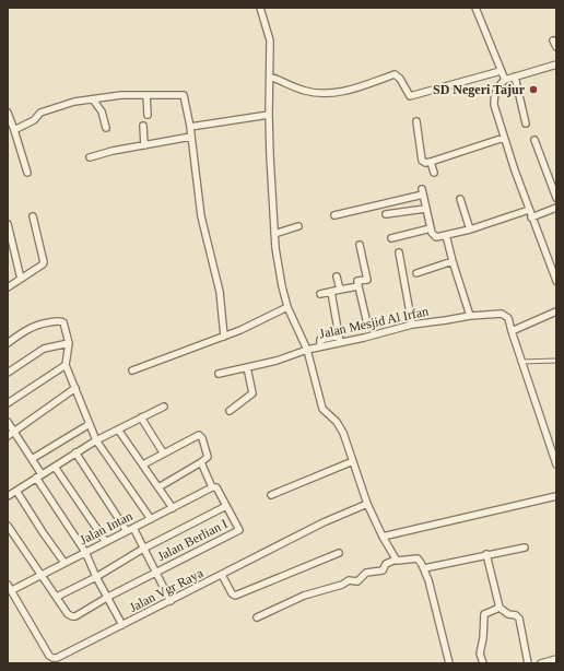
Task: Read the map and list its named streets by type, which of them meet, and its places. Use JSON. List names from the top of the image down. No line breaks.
{"streets":{"street":["Jalan Mesjid Al Irfan","Jalan Intan","Jalan Berlian I","Jalan Vgr Raya"]},"crossings":[["Jalan Intan","Jalan Berlian I"],["Jalan Intan","Jalan Vgr Raya"]],"places":["SD Negeri Tajur"]}
